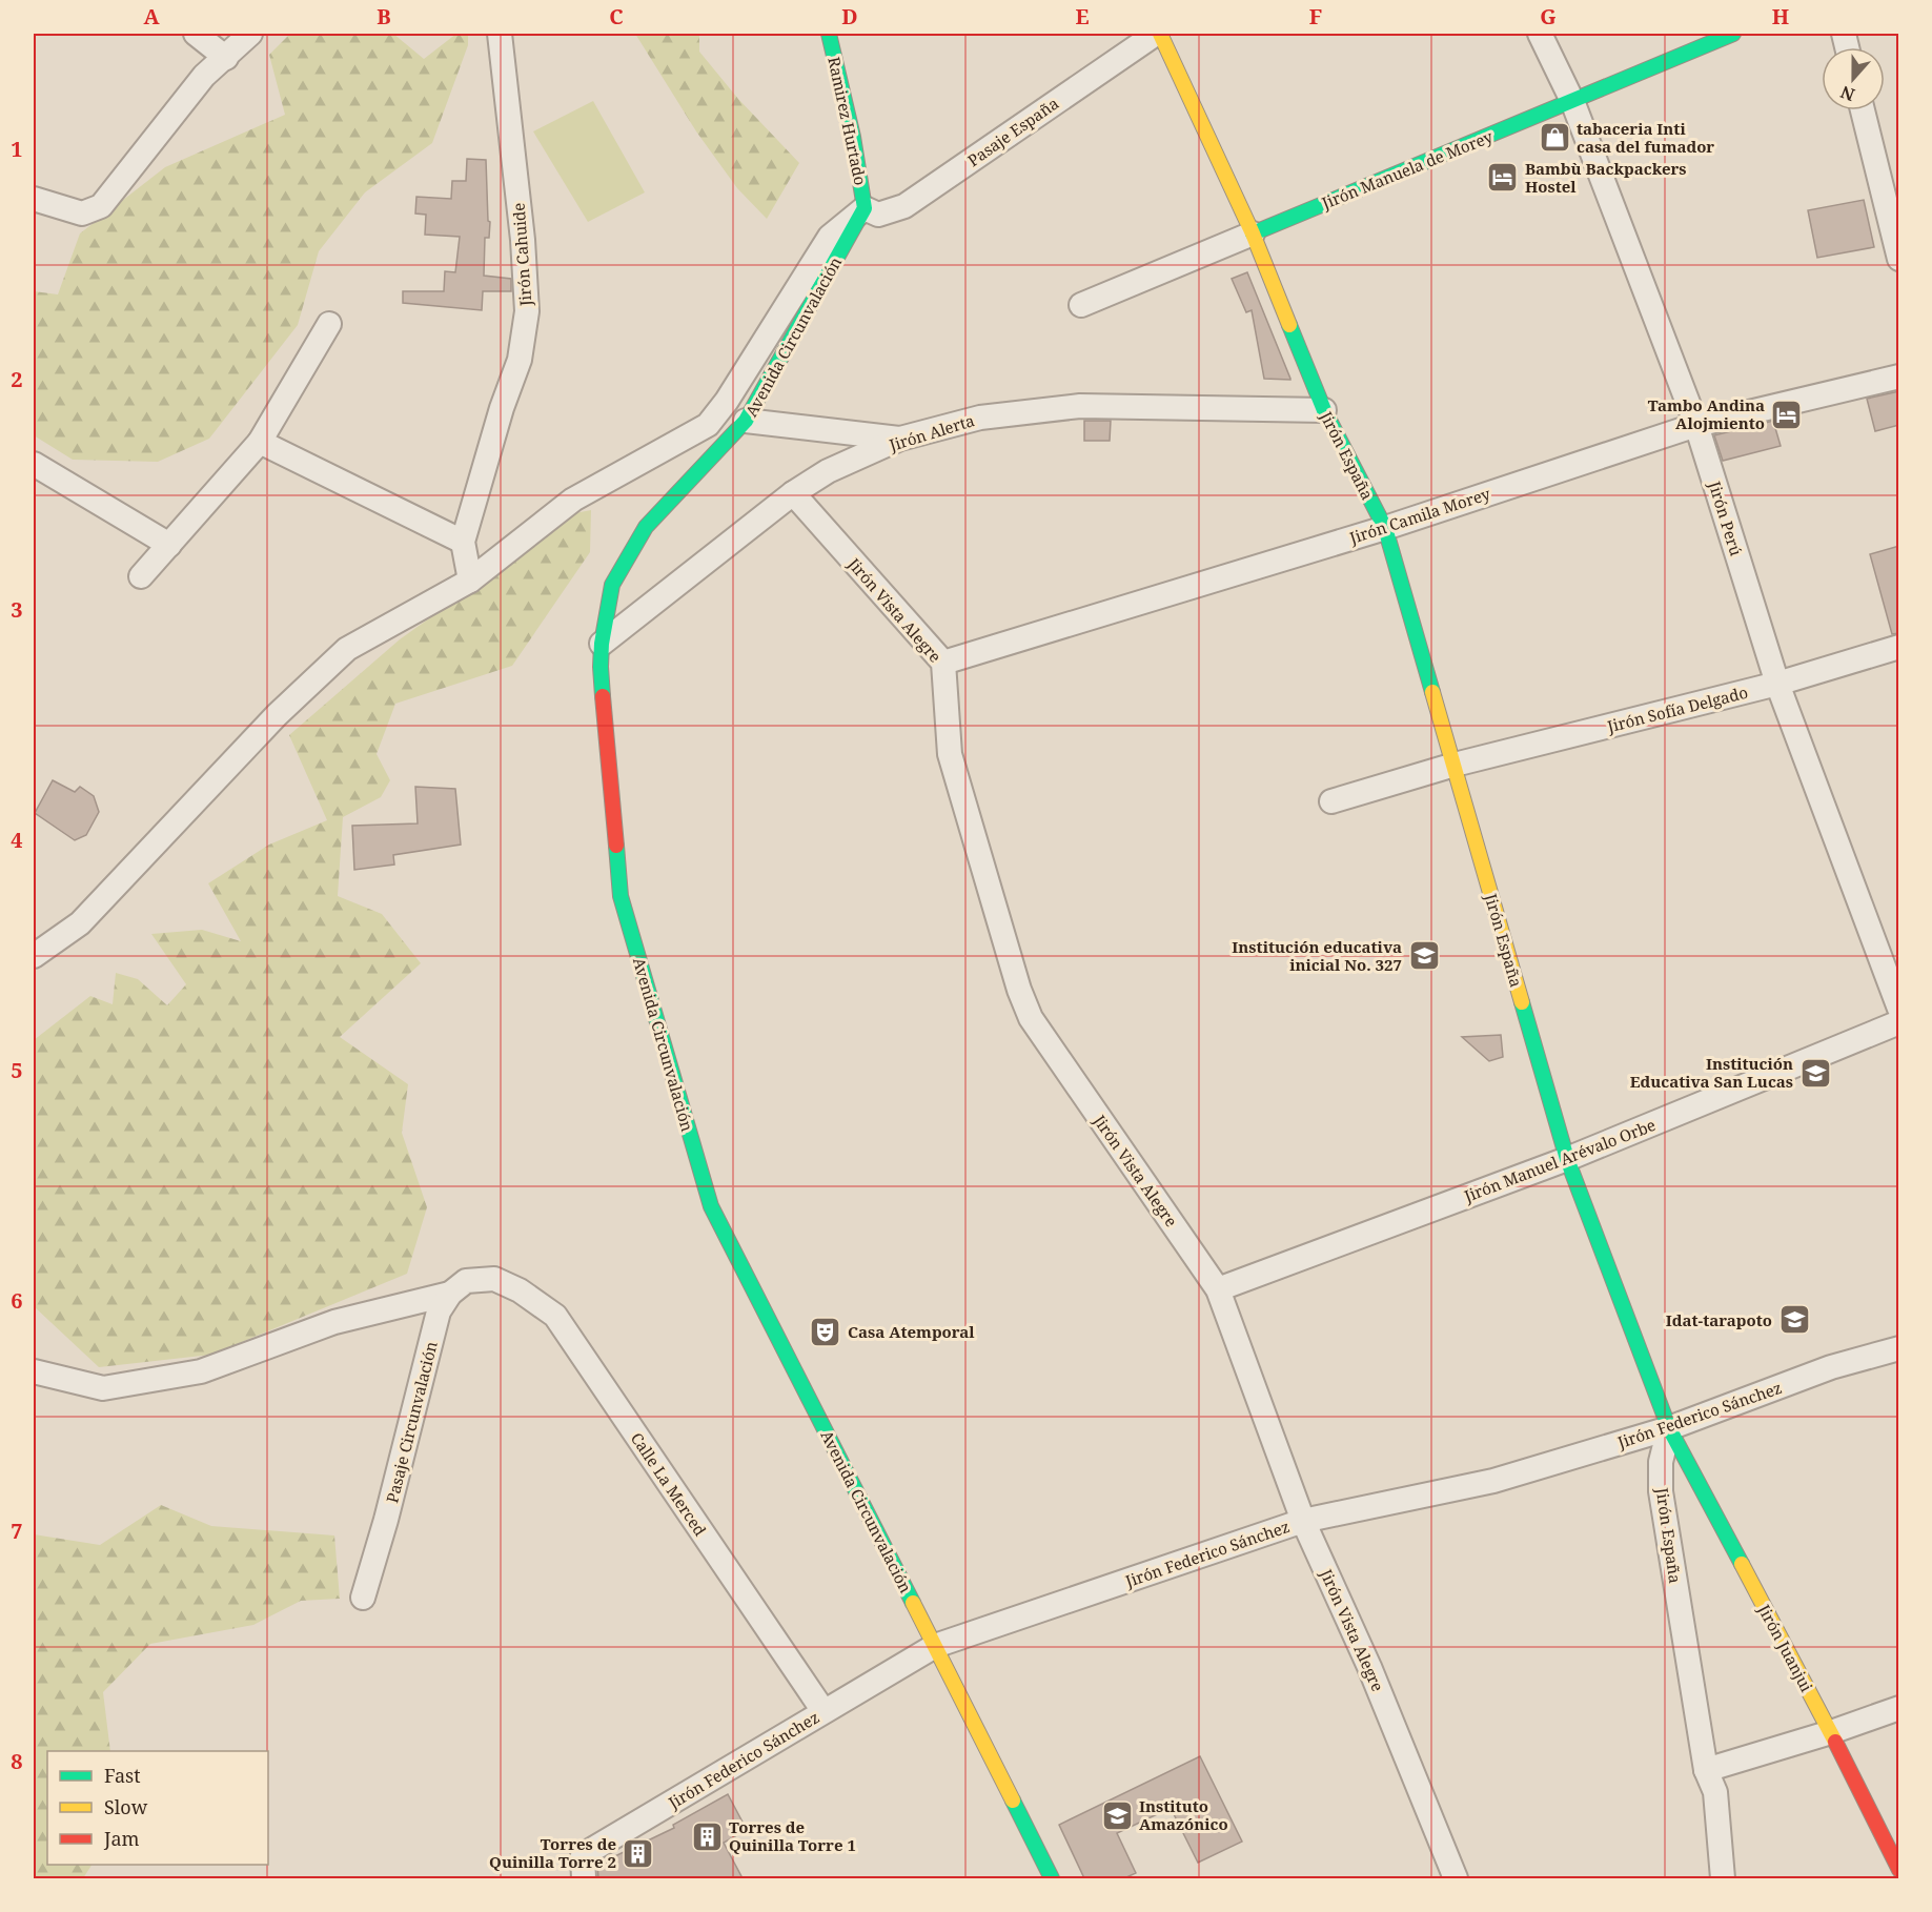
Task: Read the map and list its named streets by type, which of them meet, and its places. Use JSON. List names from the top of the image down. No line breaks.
{"streets":{"street":["Ramirez Hurtado","Pasaje España","Jirón Manuela de Morey","Jirón Cahuide","Avenida Circunvalación","Jirón Alerta","Jirón España","Jirón Camila Morey","Jirón Perú","Jirón Vista Alegre","Jirón Sofía Delgado","Jirón Manuel Arévalo Orbe","Jirón Federico Sánchez","Pasaje Circunvalación","Calle La Merced","Jirón Juanjui"]},"crossings":[["Ramirez Hurtado","Pasaje España"],["Ramirez Hurtado","Avenida Circunvalación"],["Pasaje España","Avenida Circunvalación"],["Pasaje España","Jirón España"],["Jirón Manuela de Morey","Jirón España"],["Jirón Manuela de Morey","Jirón Perú"],["Avenida Circunvalación","Jirón Alerta"],["Avenida Circunvalación","Jirón Federico Sánchez"],["Jirón Alerta","Jirón España"],["Jirón Alerta","Jirón Vista Alegre"],["Jirón España","Jirón Camila Morey"],["Jirón España","Jirón Sofía Delgado"],["Jirón España","Jirón Manuel Arévalo Orbe"],["Jirón España","Jirón Federico Sánchez"],["Jirón España","Jirón Juanjui"],["Jirón Camila Morey","Jirón Perú"],["Jirón Camila Morey","Jirón Vista Alegre"],["Jirón Perú","Jirón Sofía Delgado"],["Jirón Vista Alegre","Jirón Manuel Arévalo Orbe"],["Jirón Vista Alegre","Jirón Federico Sánchez"],["Jirón Federico Sánchez","Calle La Merced"],["Jirón Federico Sánchez","Jirón Juanjui"],["Pasaje Circunvalación","Calle La Merced"]],"places":{"shop":["tabaceria Inti casa del fumador"],"hotel":["Bambù Backpackers Hostel","Tambo Andina Alojmiento"],"school or university":["Institución educativa inicial No. 327","Institución Educativa San Lucas","Idat-tarapoto","Instituto Amazónico"],"theatre":["Casa Atemporal"],"building":["Torres de Quinilla Torre 1","Torres de Quinilla Torre 2"]},"legend":["Fast","Slow","Jam"],"north":"bottom","grid":{"columns":["A","B","C","D","E","F","G","H"],"rows":["1","2","3","4","5","6","7","8"]}}
